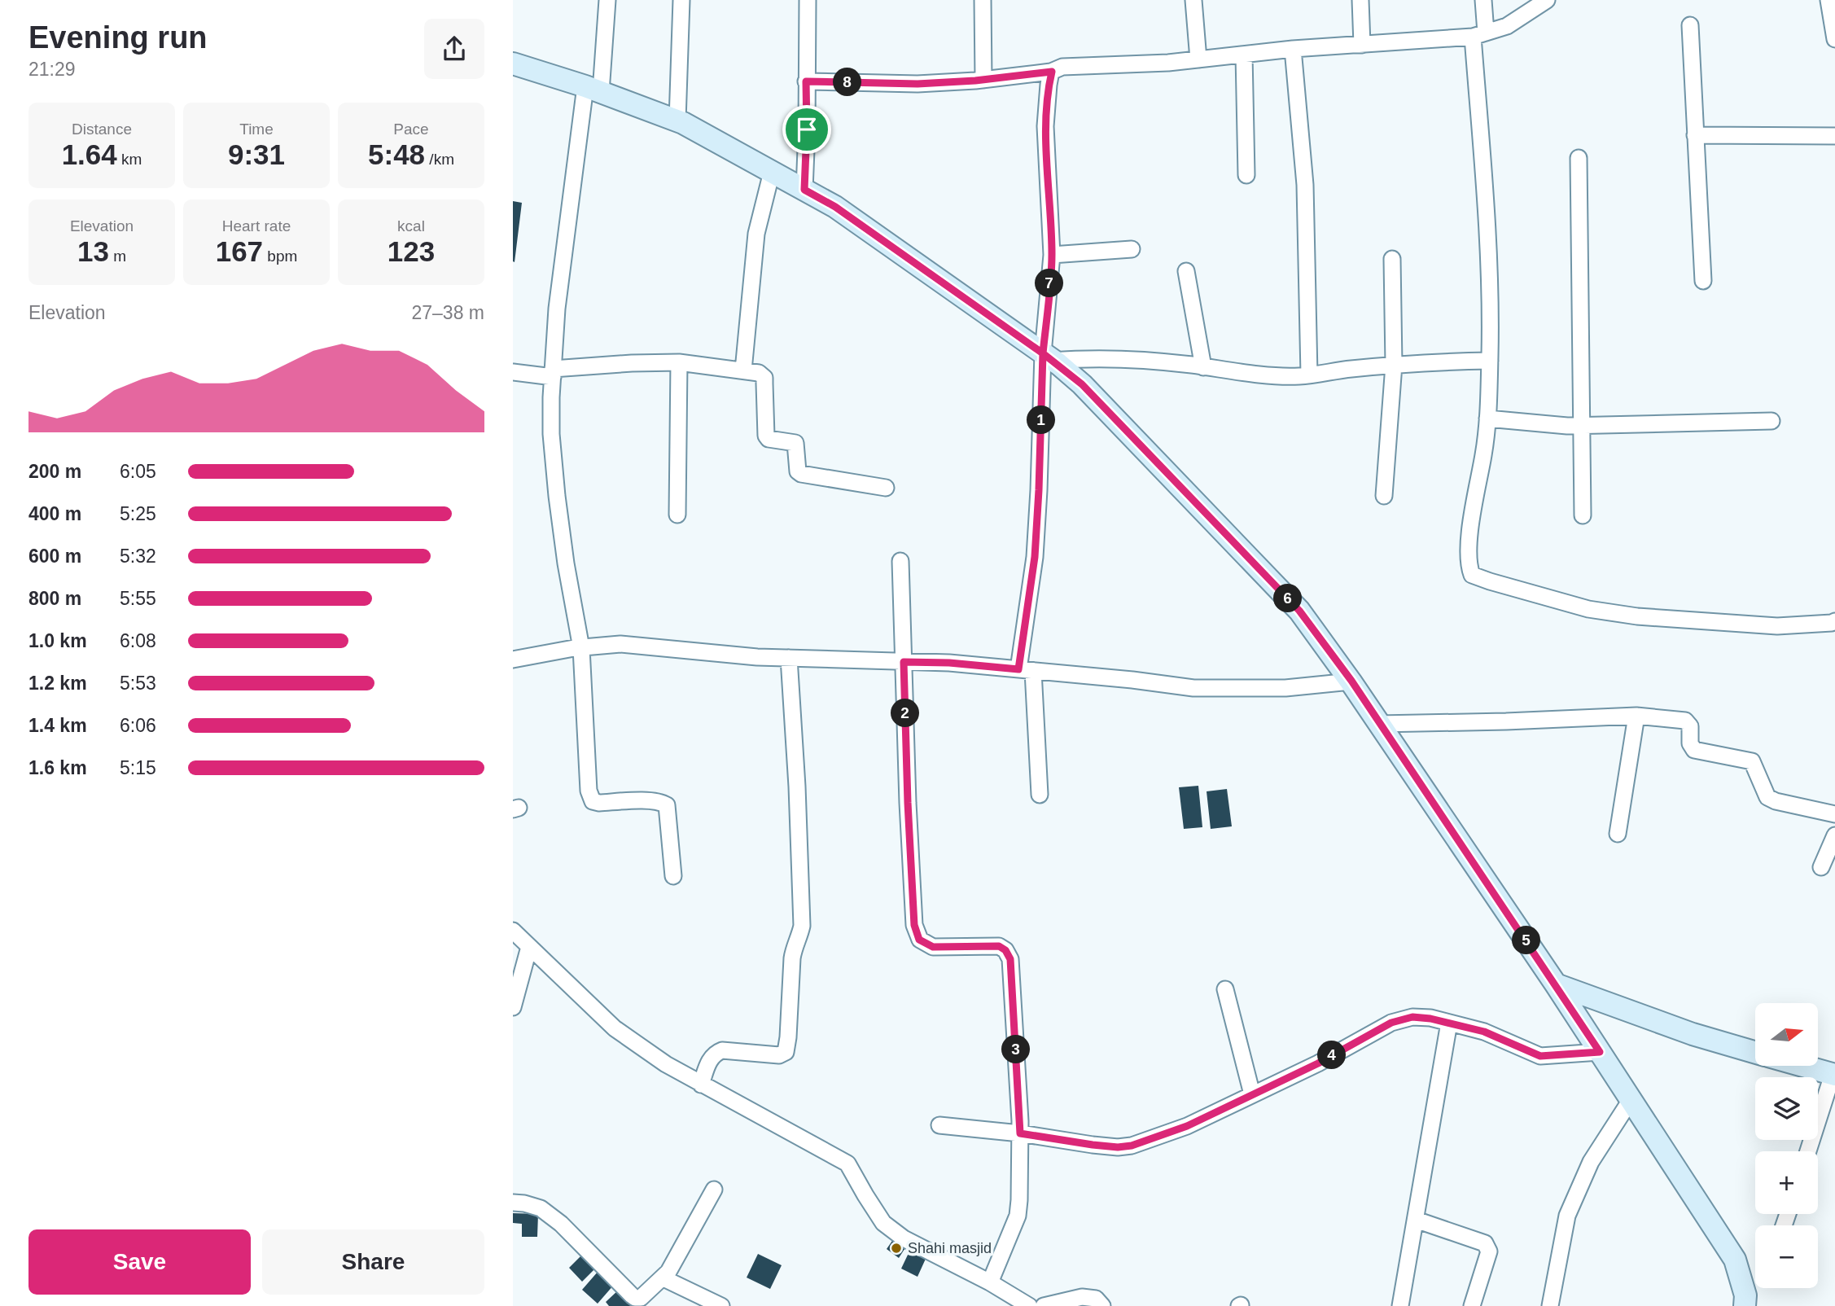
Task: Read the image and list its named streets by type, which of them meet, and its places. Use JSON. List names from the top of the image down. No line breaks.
{"places":["Shahi masjid"],"north":"right","page":{"heading":["Evening run","21:29"],"pins":["8","7","1","6","2","5","3","4"],"stats":[["Distance","1.64 km"],["Time","9:31"],["Pace","5:48 /km"],["Elevation","13 m"],["Heart rate","167 bpm"],["kcal","123"]],"chart":["Elevation","27–38 m"],"list":[{"name":"200 m","note":"6:05"},{"name":"400 m","note":"5:25"},{"name":"600 m","note":"5:32"},{"name":"800 m","note":"5:55"},{"name":"1.0 km","note":"6:08"},{"name":"1.2 km","note":"5:53"},{"name":"1.4 km","note":"6:06"},{"name":"1.6 km","note":"5:15"}],"map_buttons":["+","−"],"buttons":["Save","Share"]}}
